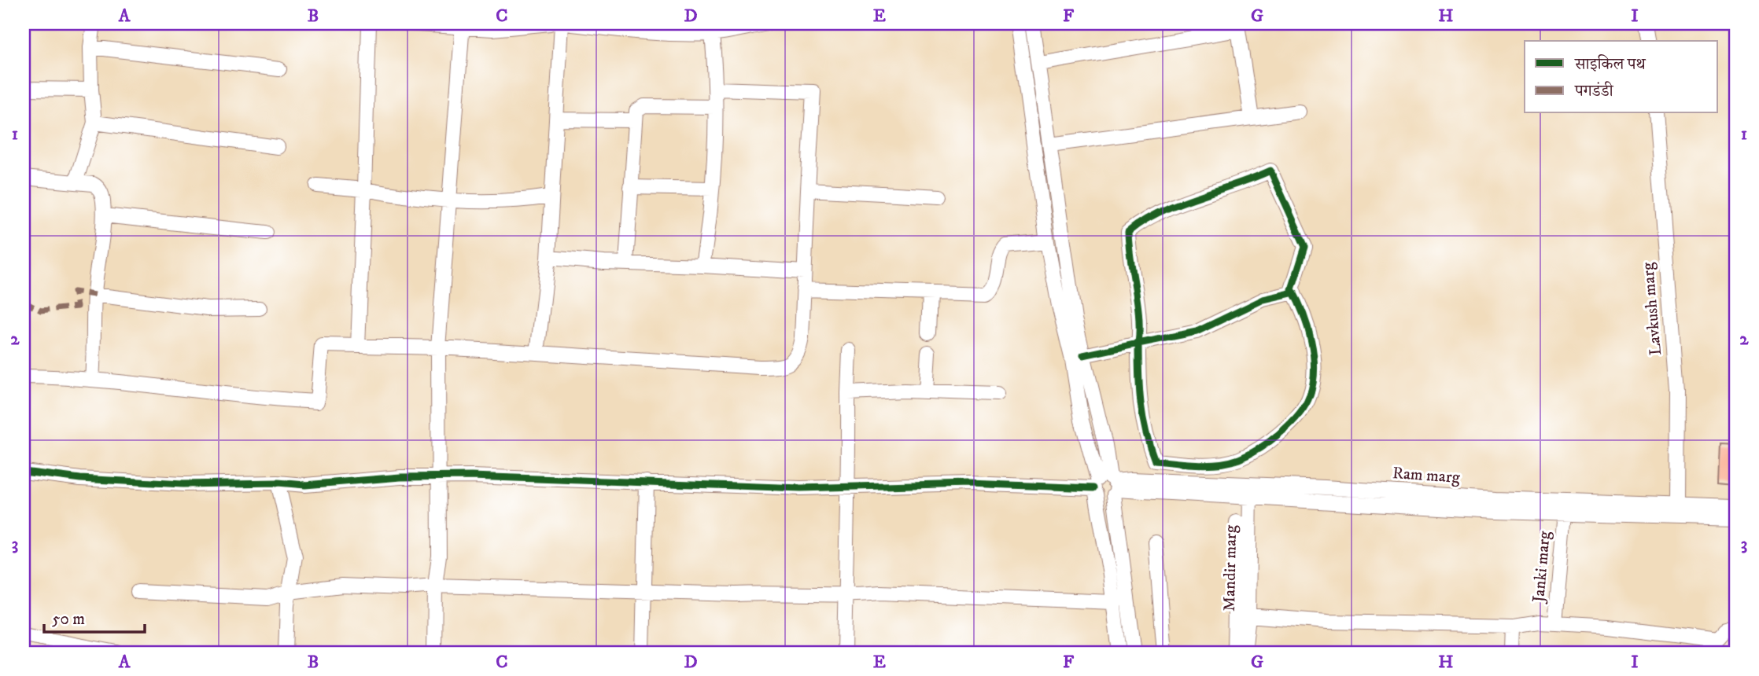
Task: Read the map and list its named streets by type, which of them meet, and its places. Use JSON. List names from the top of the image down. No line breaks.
{"streets":{"street":["Lavkush marg","Ram marg","Janki marg","Mandir marg"]},"crossings":[["Lavkush marg","Ram marg"],["Ram marg","Mandir marg"],["Janki marg","Mandir marg"]],"legend":["साइकिल पथ","पगडंडी"],"scale_bar":"50 m","grid":{"columns":["A","B","C","D","E","F","G","H","I"],"rows":["1","2","3"]}}
